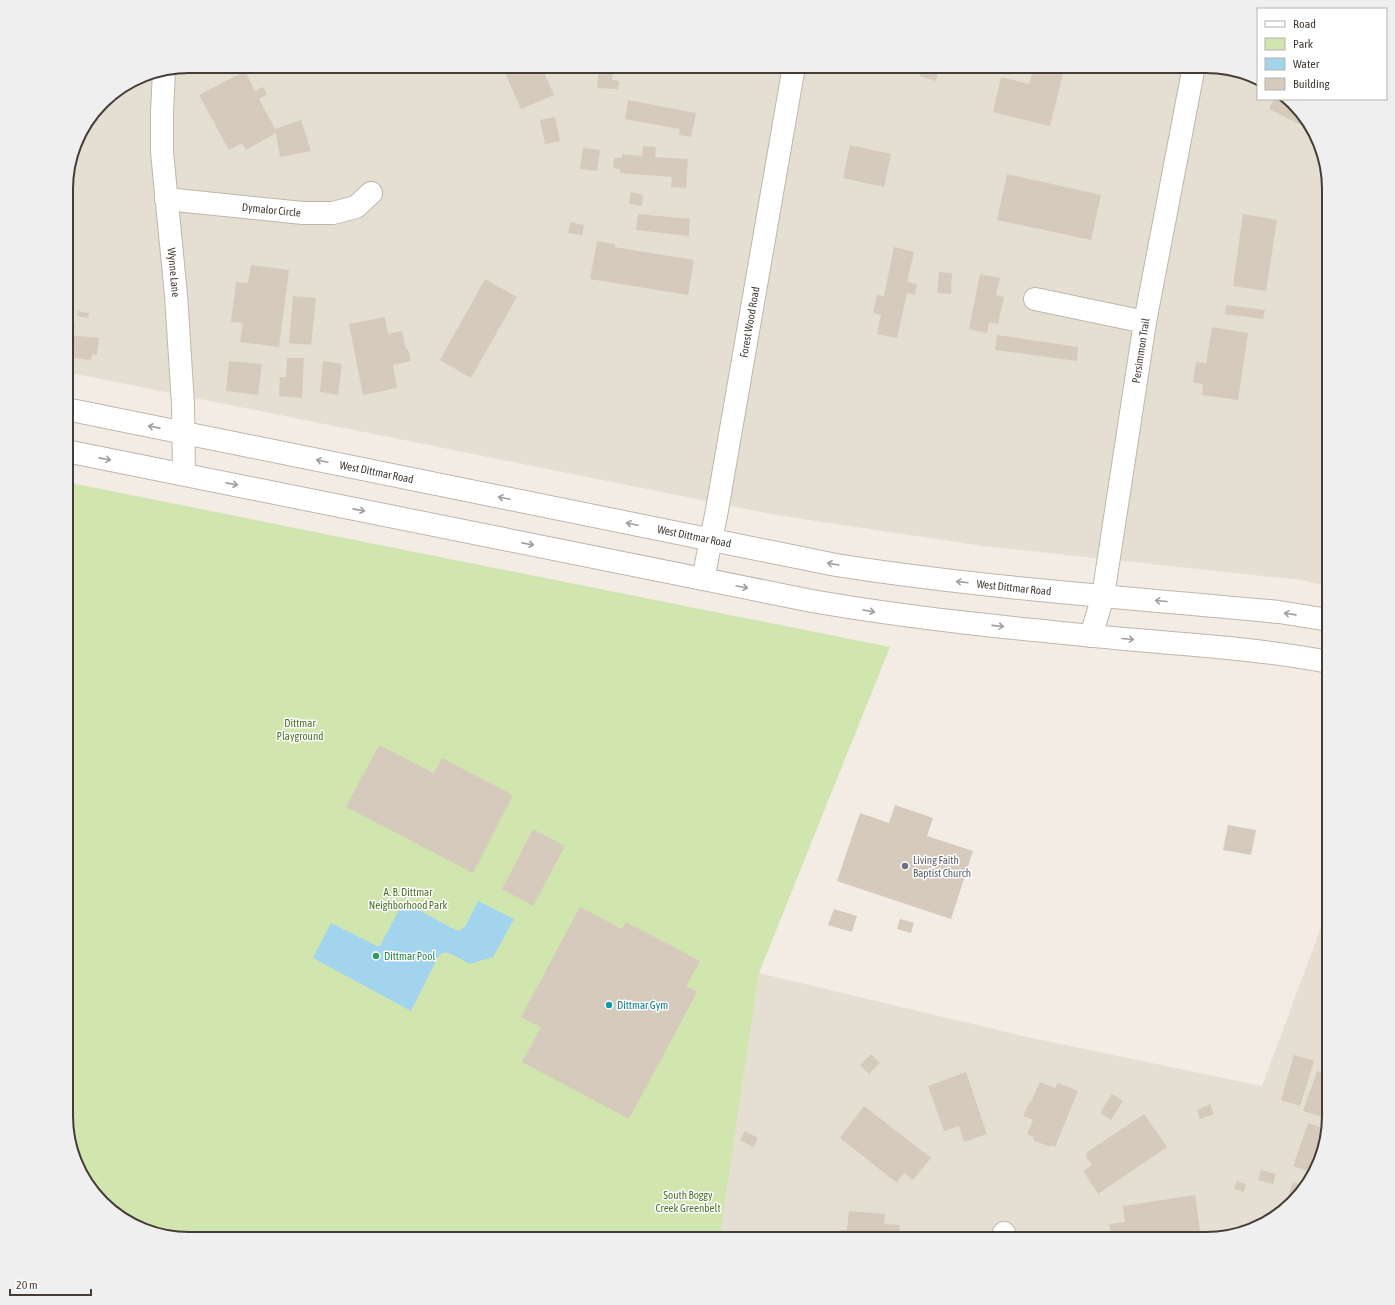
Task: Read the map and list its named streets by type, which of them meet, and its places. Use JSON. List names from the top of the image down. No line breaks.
{"streets":{"street":["Dymalor Circle","Wynne Lane","Forest Wood Road","Persimmon Trail","West Dittmar Road"]},"crossings":[["Dymalor Circle","Wynne Lane"],["Wynne Lane","West Dittmar Road"],["Forest Wood Road","West Dittmar Road"],["Persimmon Trail","West Dittmar Road"]],"parks":["Dittmar Playground","A. B. Dittmar Neighborhood Park","South Boggy Creek Greenbelt"],"places":["Living Faith Baptist Church","Dittmar Pool","Dittmar Gym"],"legend":["Road","Park","Water","Building"],"scale_bar":"20 m"}
